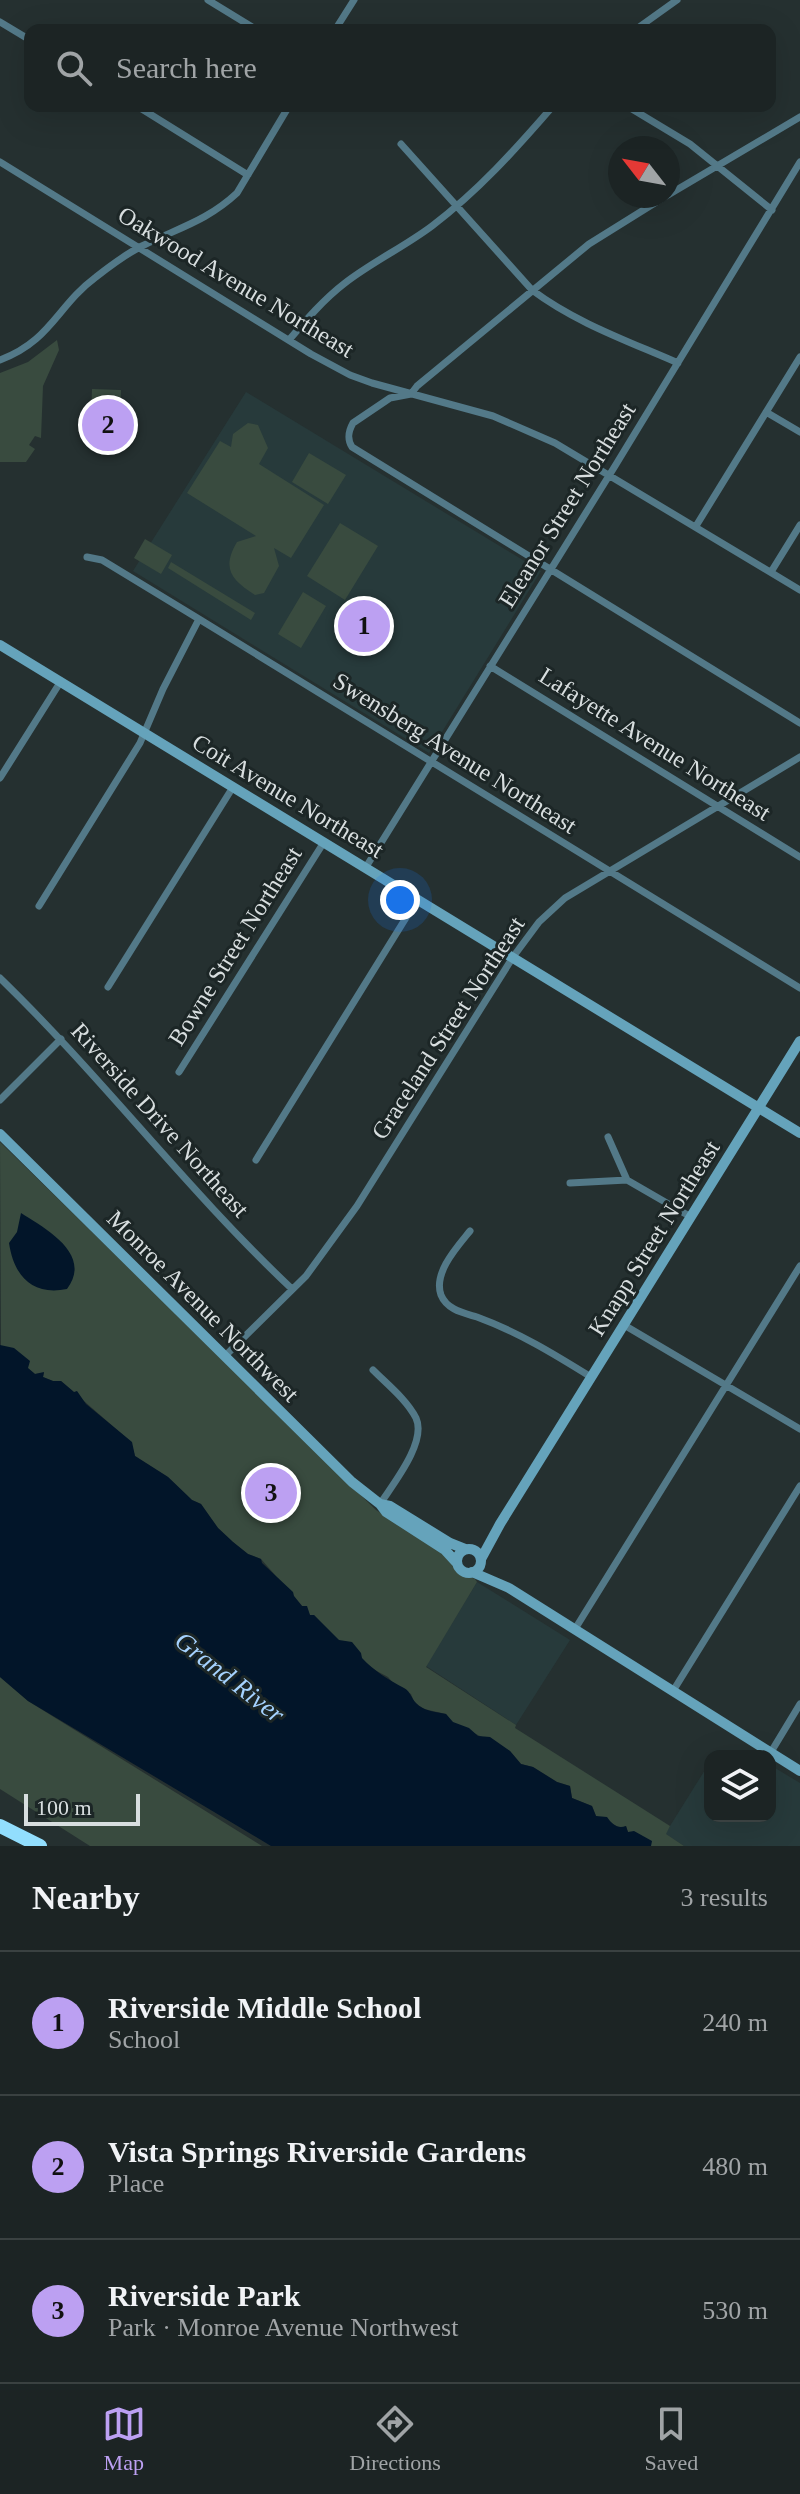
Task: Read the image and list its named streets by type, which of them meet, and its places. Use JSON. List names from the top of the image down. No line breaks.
{"streets":{"street":["Oakwood Avenue Northeast","Eleanor Street Northeast","Lafayette Avenue Northeast","Swensberg Avenue Northeast","Coit Avenue Northeast","Bowne Street Northeast","Graceland Street Northeast","Riverside Drive Northeast","Knapp Street Northeast","Monroe Avenue Northwest"]},"crossings":[["Oakwood Avenue Northeast","Eleanor Street Northeast"],["Eleanor Street Northeast","Lafayette Avenue Northeast"],["Eleanor Street Northeast","Swensberg Avenue Northeast"],["Eleanor Street Northeast","Coit Avenue Northeast"],["Lafayette Avenue Northeast","Graceland Street Northeast"],["Swensberg Avenue Northeast","Graceland Street Northeast"],["Coit Avenue Northeast","Bowne Street Northeast"],["Coit Avenue Northeast","Graceland Street Northeast"],["Coit Avenue Northeast","Knapp Street Northeast"],["Graceland Street Northeast","Riverside Drive Northeast"],["Graceland Street Northeast","Monroe Avenue Northwest"],["Knapp Street Northeast","Monroe Avenue Northwest"]],"water":["Grand River"],"scale_bar":"100 m","north":"top left","page":{"search":"Search here","pins":["2","1","3"],"scale":"100 m","heading":["Nearby","3 results"],"list":[{"mark":"1","name":"Riverside Middle School","note":"School","value":"240 m"},{"mark":"2","name":"Vista Springs Riverside Gardens","note":"Place","value":"480 m"},{"mark":"3","name":"Riverside Park","note":"Park · Monroe Avenue Northwest","value":"530 m"}],"nav":["Map","Directions","Saved"]}}
